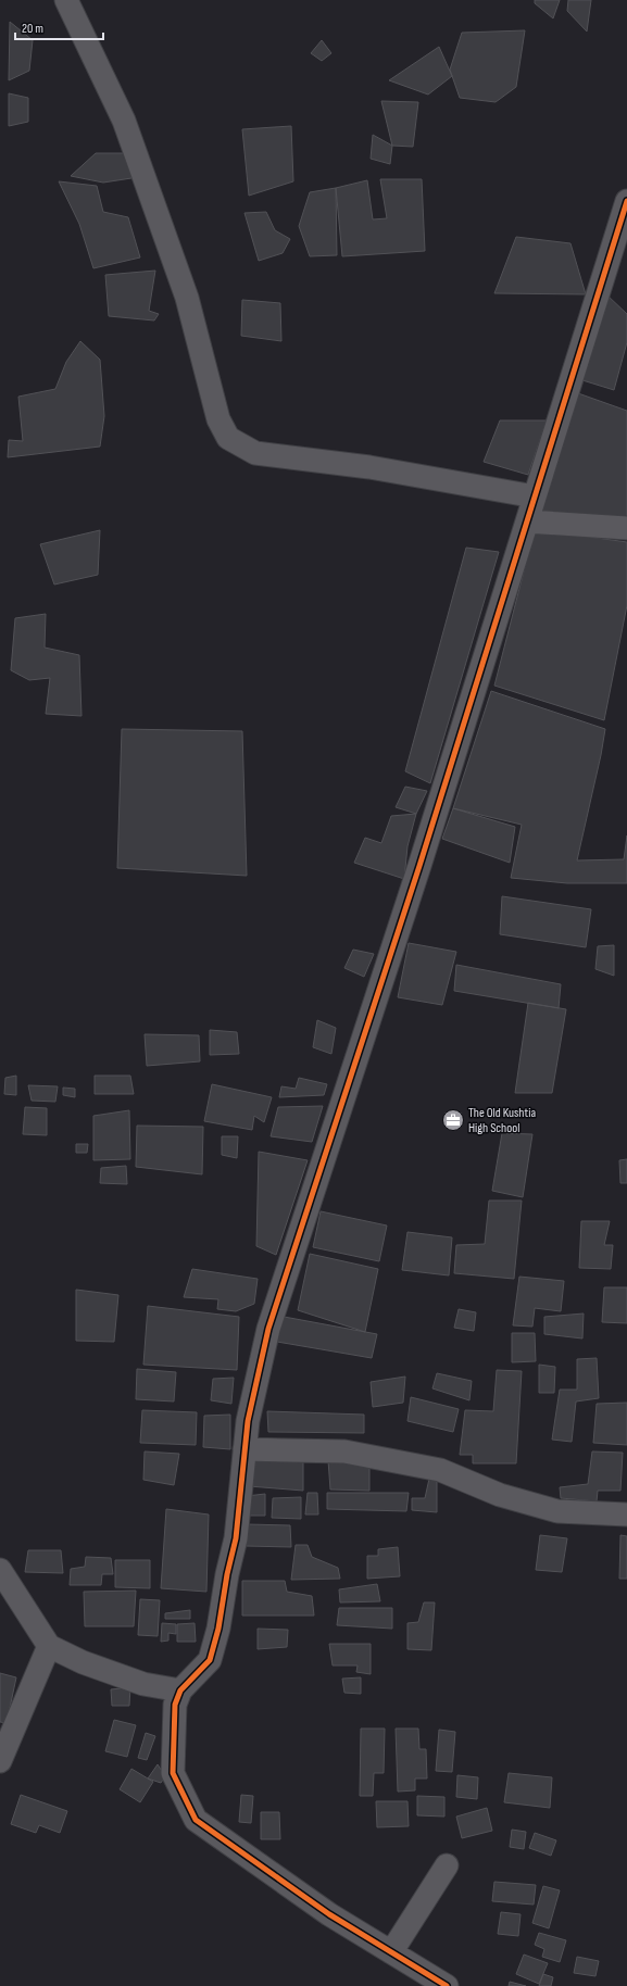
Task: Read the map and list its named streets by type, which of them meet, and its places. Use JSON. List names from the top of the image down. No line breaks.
{"places":{"office":["The Old Kushtia High School"]},"scale_bar":"20 m"}
